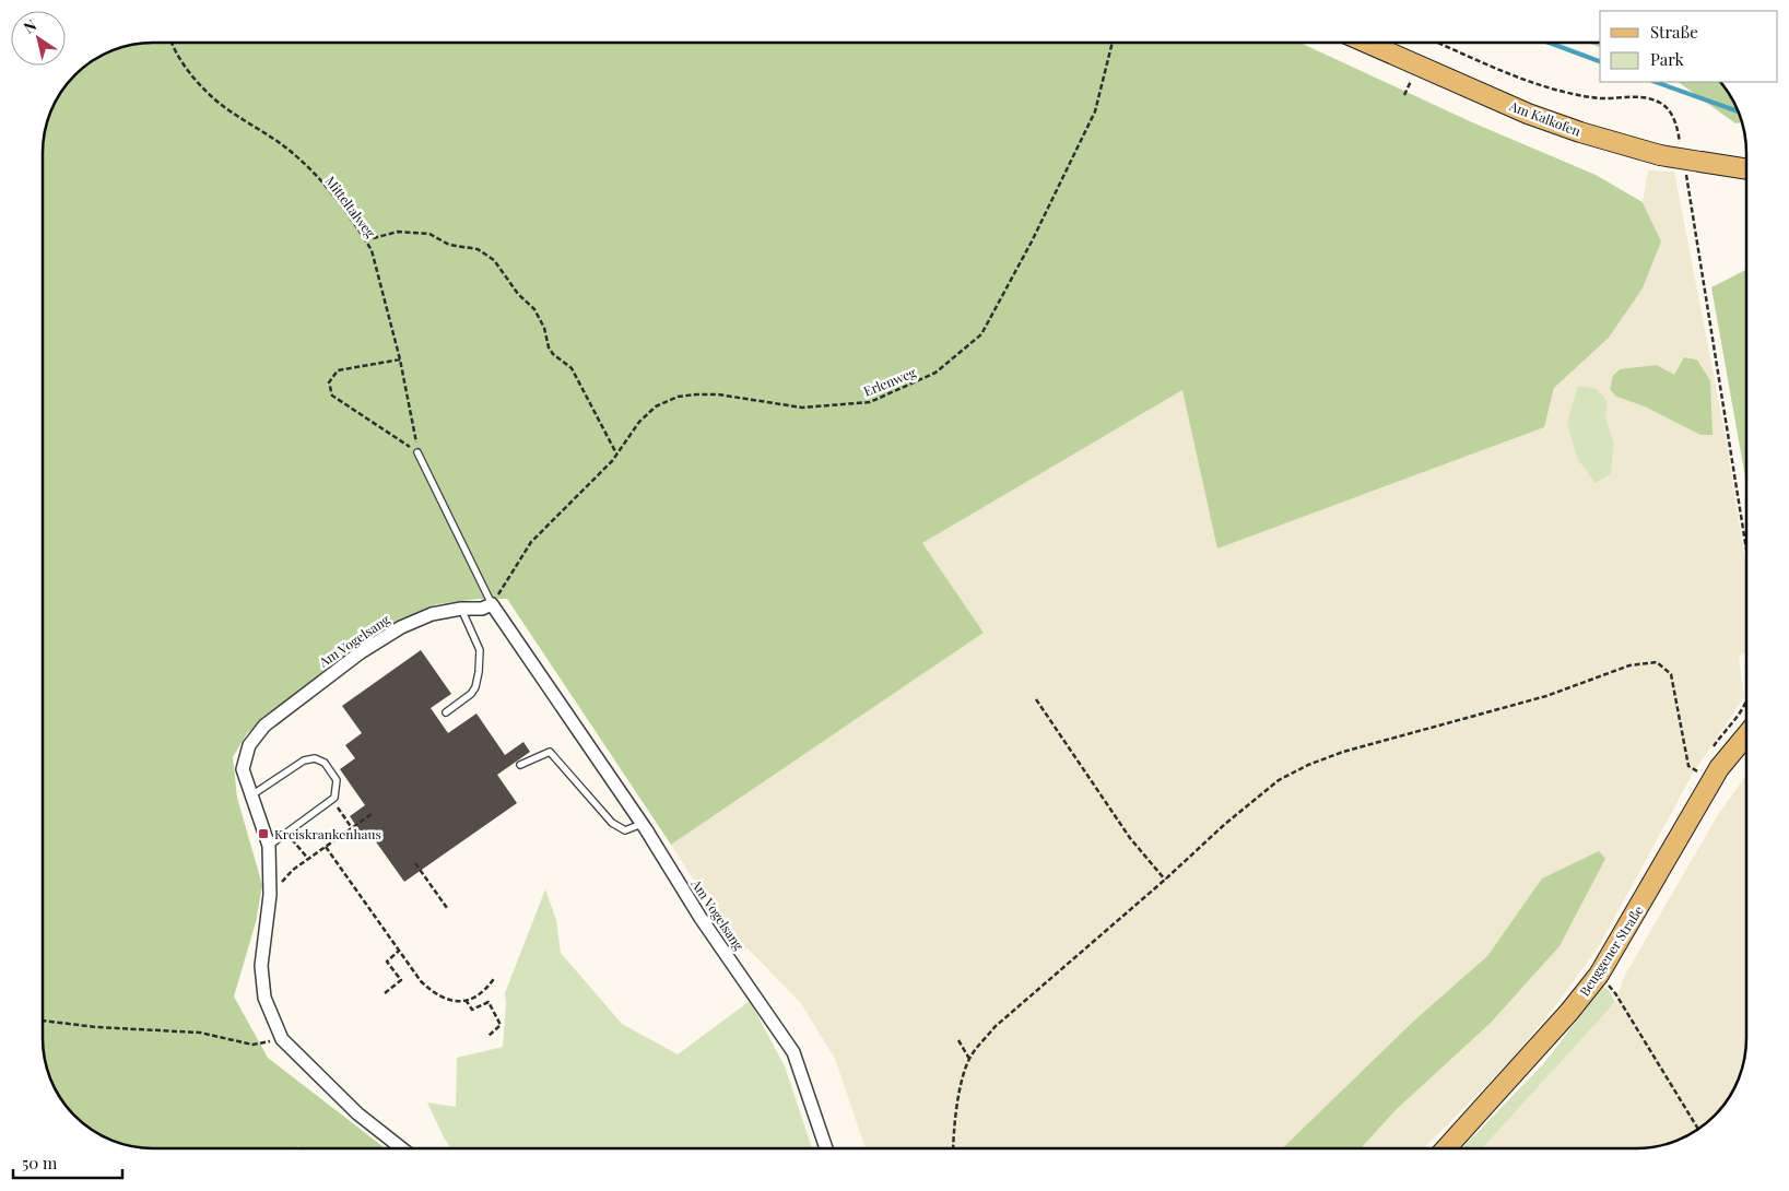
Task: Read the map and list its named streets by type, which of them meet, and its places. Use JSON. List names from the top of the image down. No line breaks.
{"streets":{"main road":["Am Kalkofen","Beuggener Straße"],"street":["Am Vogelsang"],"path":["Mitteltalweg","Erlenweg"]},"crossings":[["Erlenweg","Am Vogelsang"]],"places":{"transit":["Kreiskrankenhaus"]},"legend":["Straße","Park"],"scale_bar":"50 m","north":"top left"}
